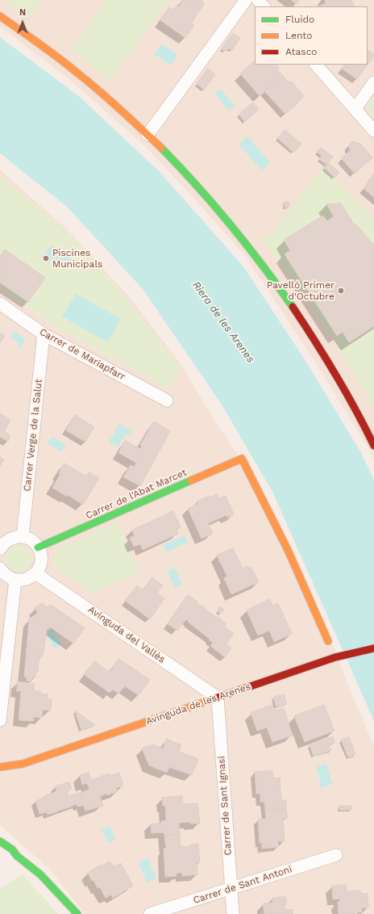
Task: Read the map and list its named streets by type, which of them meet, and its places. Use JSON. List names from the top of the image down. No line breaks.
{"streets":{"street":["Carrer de Mariapfarr","Carrer Verge de la Salut","Carrer de l'Abat Marcet","Avinguda del Vallès","Avinguda de les Arenes","Carrer de Sant Ignasi","Carrer de Sant Antoni"]},"crossings":[["Carrer de Mariapfarr","Carrer Verge de la Salut"],["Avinguda del Vallès","Avinguda de les Arenes"],["Avinguda del Vallès","Carrer de Sant Ignasi"],["Avinguda de les Arenes","Carrer de Sant Ignasi"],["Carrer de Sant Ignasi","Carrer de Sant Antoni"]],"water":["Riera de les Arenes"],"places":["Piscines Municipals","Pavelló Primer d'Octubre"],"legend":["Fluido","Lento","Atasco"],"north":"top"}
